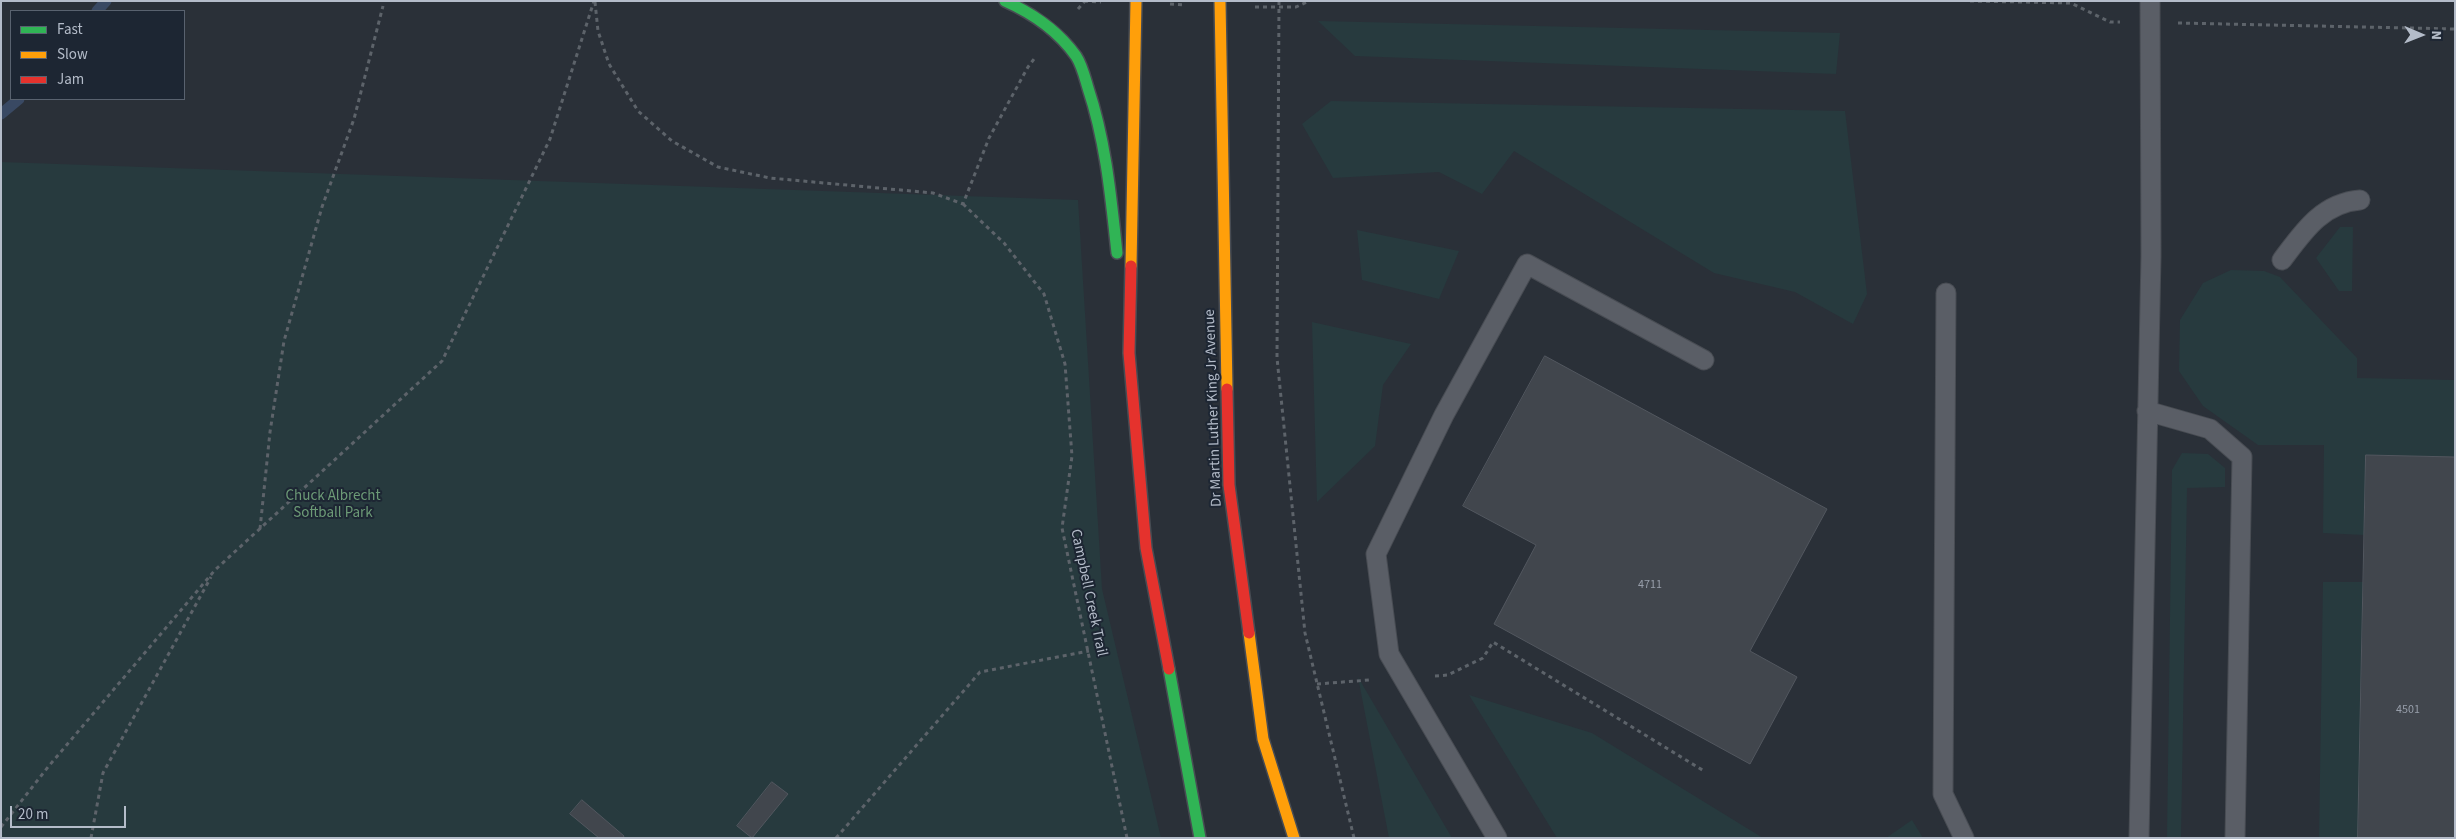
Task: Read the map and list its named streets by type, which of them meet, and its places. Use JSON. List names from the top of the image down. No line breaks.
{"streets":{"street":["Dr Martin Luther King Jr Avenue"],"path":["Campbell Creek Trail"]},"parks":["Chuck Albrecht Softball Park"],"house_numbers":["4711","4501"],"legend":["Fast","Slow","Jam"],"scale_bar":"20 m","north":"right"}
